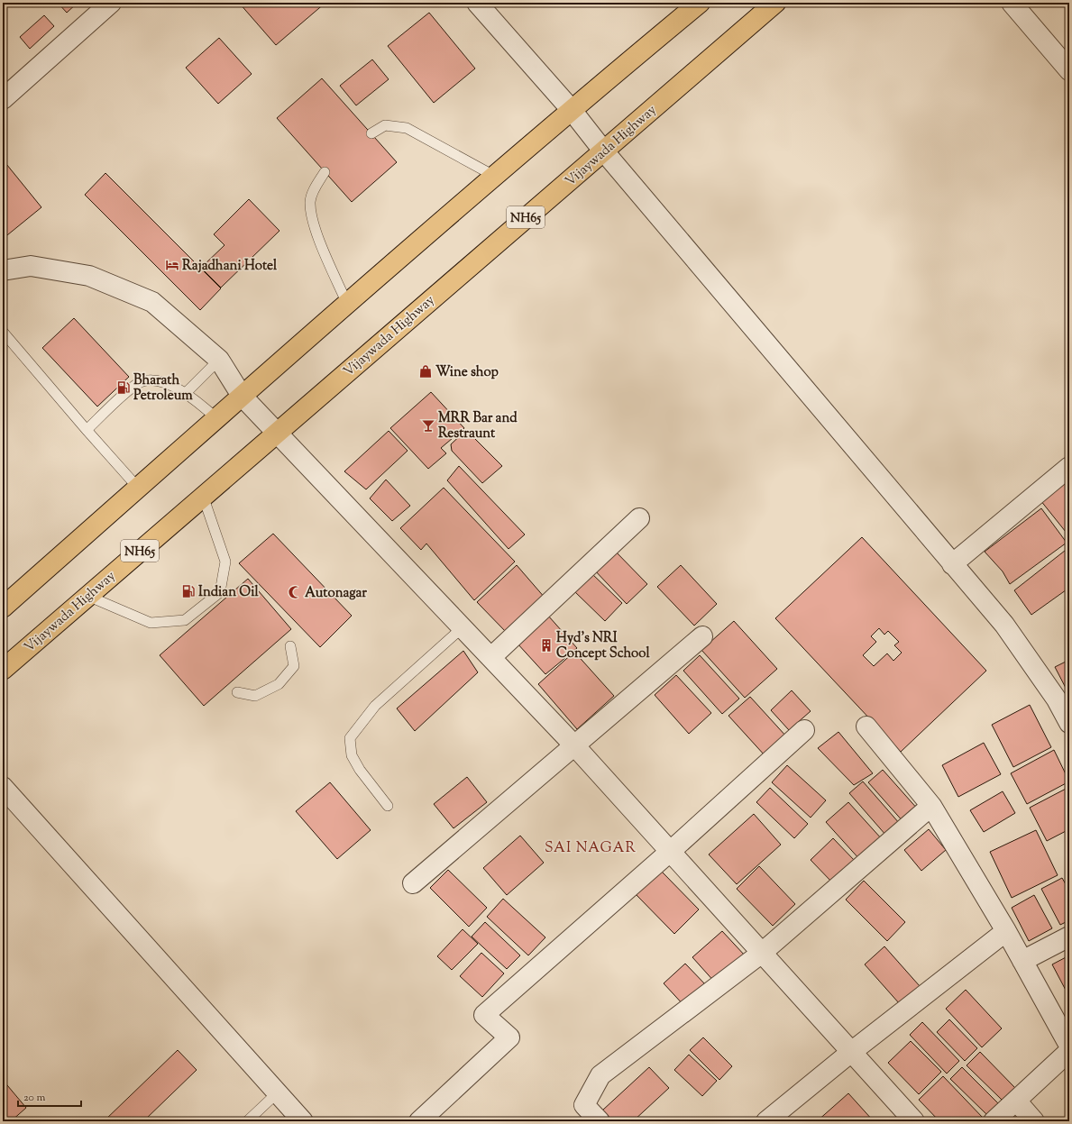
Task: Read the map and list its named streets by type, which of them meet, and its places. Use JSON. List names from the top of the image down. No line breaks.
{"streets":{"highway":["Vijaywada Highway","NH65"]},"districts":["SAI NAGAR"],"places":{"hotel":["Rajadhani Hotel"],"shop":["Wine shop"],"fuel station":["Bharath Petroleum","Indian Oil"],"bar":["MRR Bar and Restraunt"],"mosque":["Autonagar"],"building":["Hyd's NRI Concept School"]},"scale_bar":"20 m"}
